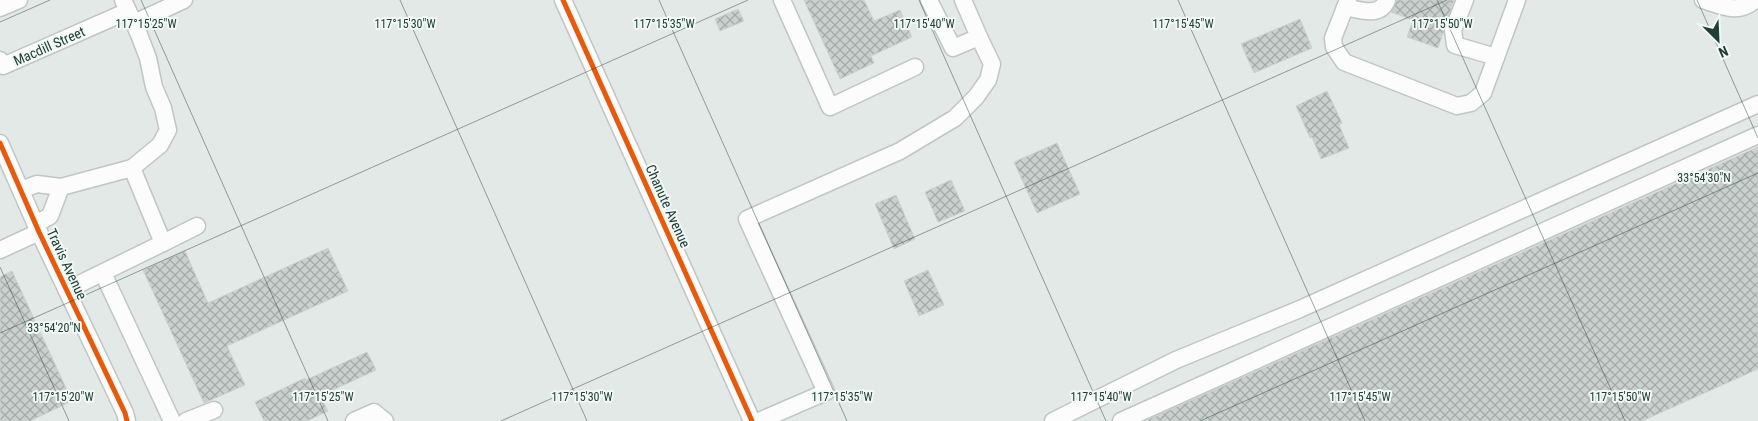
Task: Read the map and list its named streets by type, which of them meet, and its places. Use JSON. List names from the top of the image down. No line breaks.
{"streets":{"street":["Macdill Street","Chanute Avenue","Travis Avenue"]},"north":"bottom right","coordinates":["117°15'25\"W","117°15'30\"W","117°15'35\"W","117°15'40\"W","117°15'45\"W","117°15'50\"W","33°54'30\"N","33°54'20\"N","117°15'20\"W"]}
